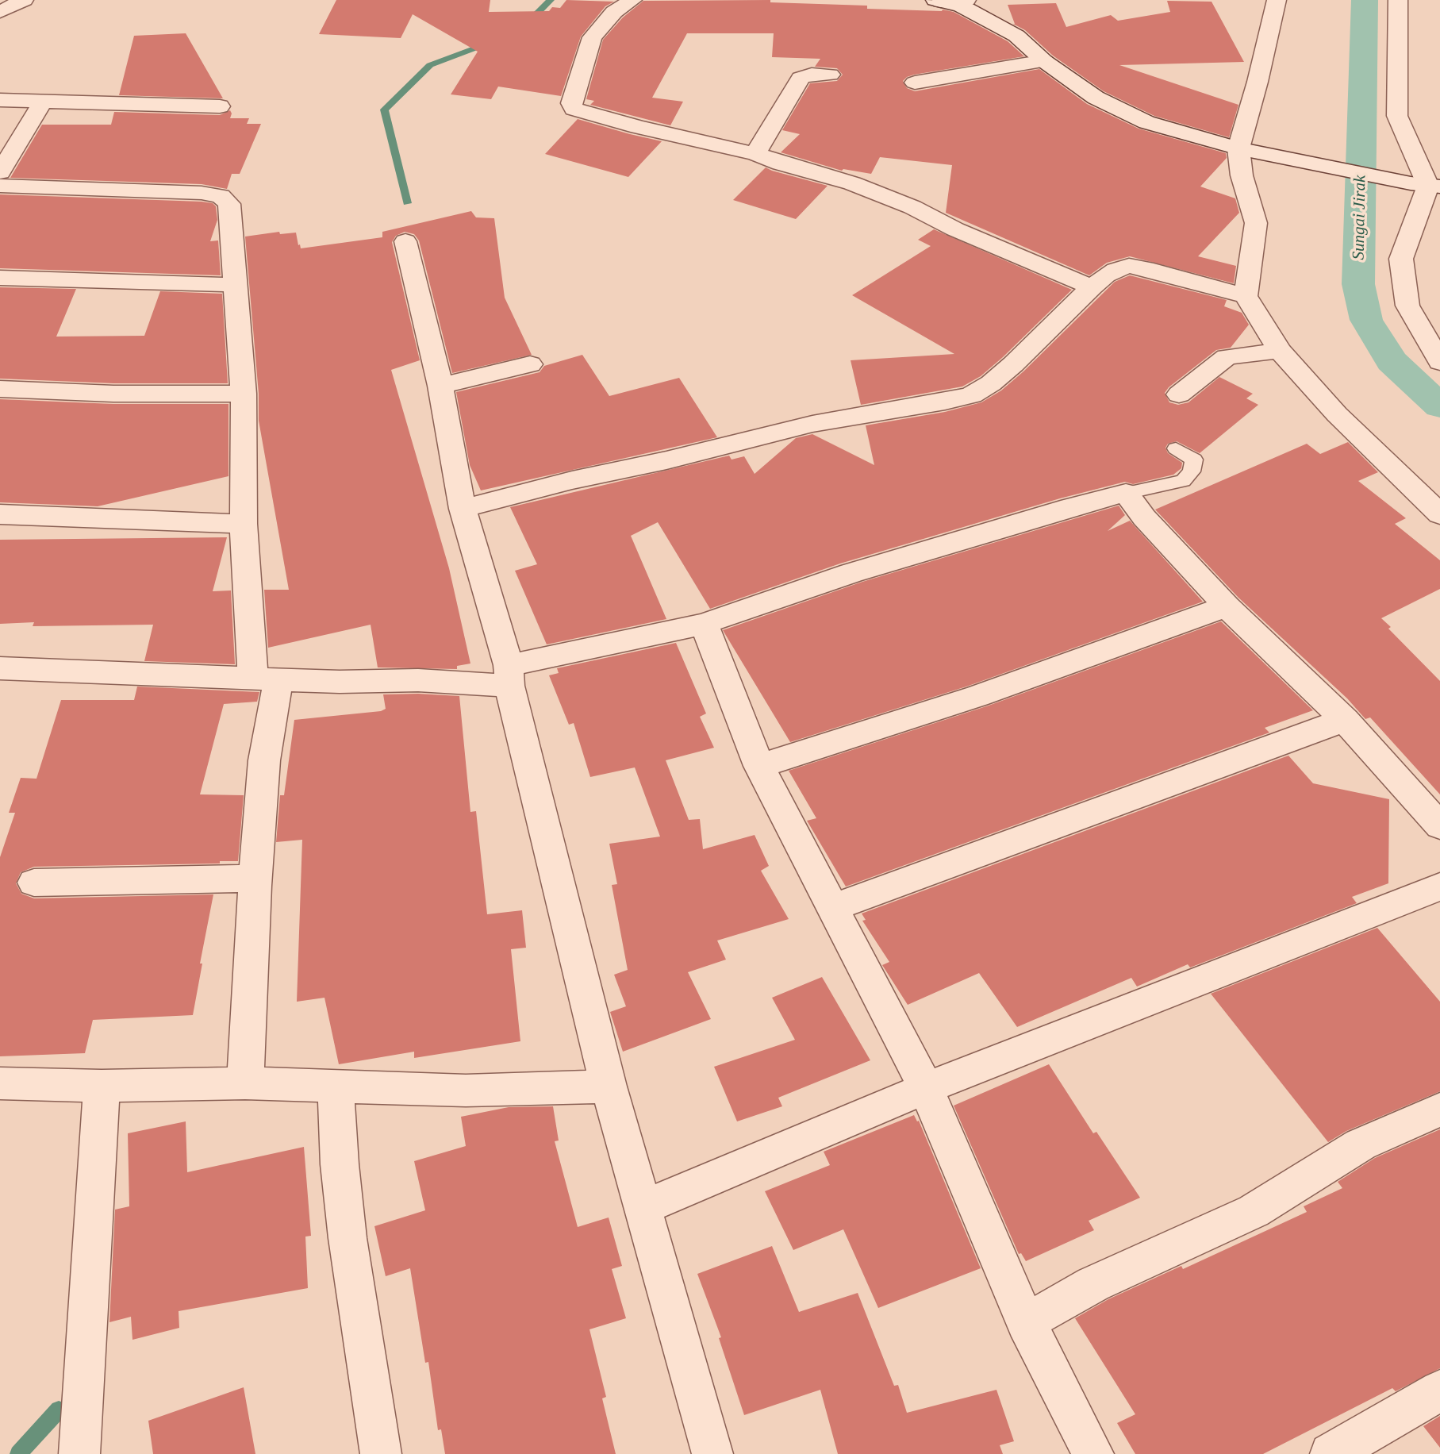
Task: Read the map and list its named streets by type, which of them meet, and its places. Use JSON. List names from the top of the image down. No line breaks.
{"water":["Sungai Jirak"]}
